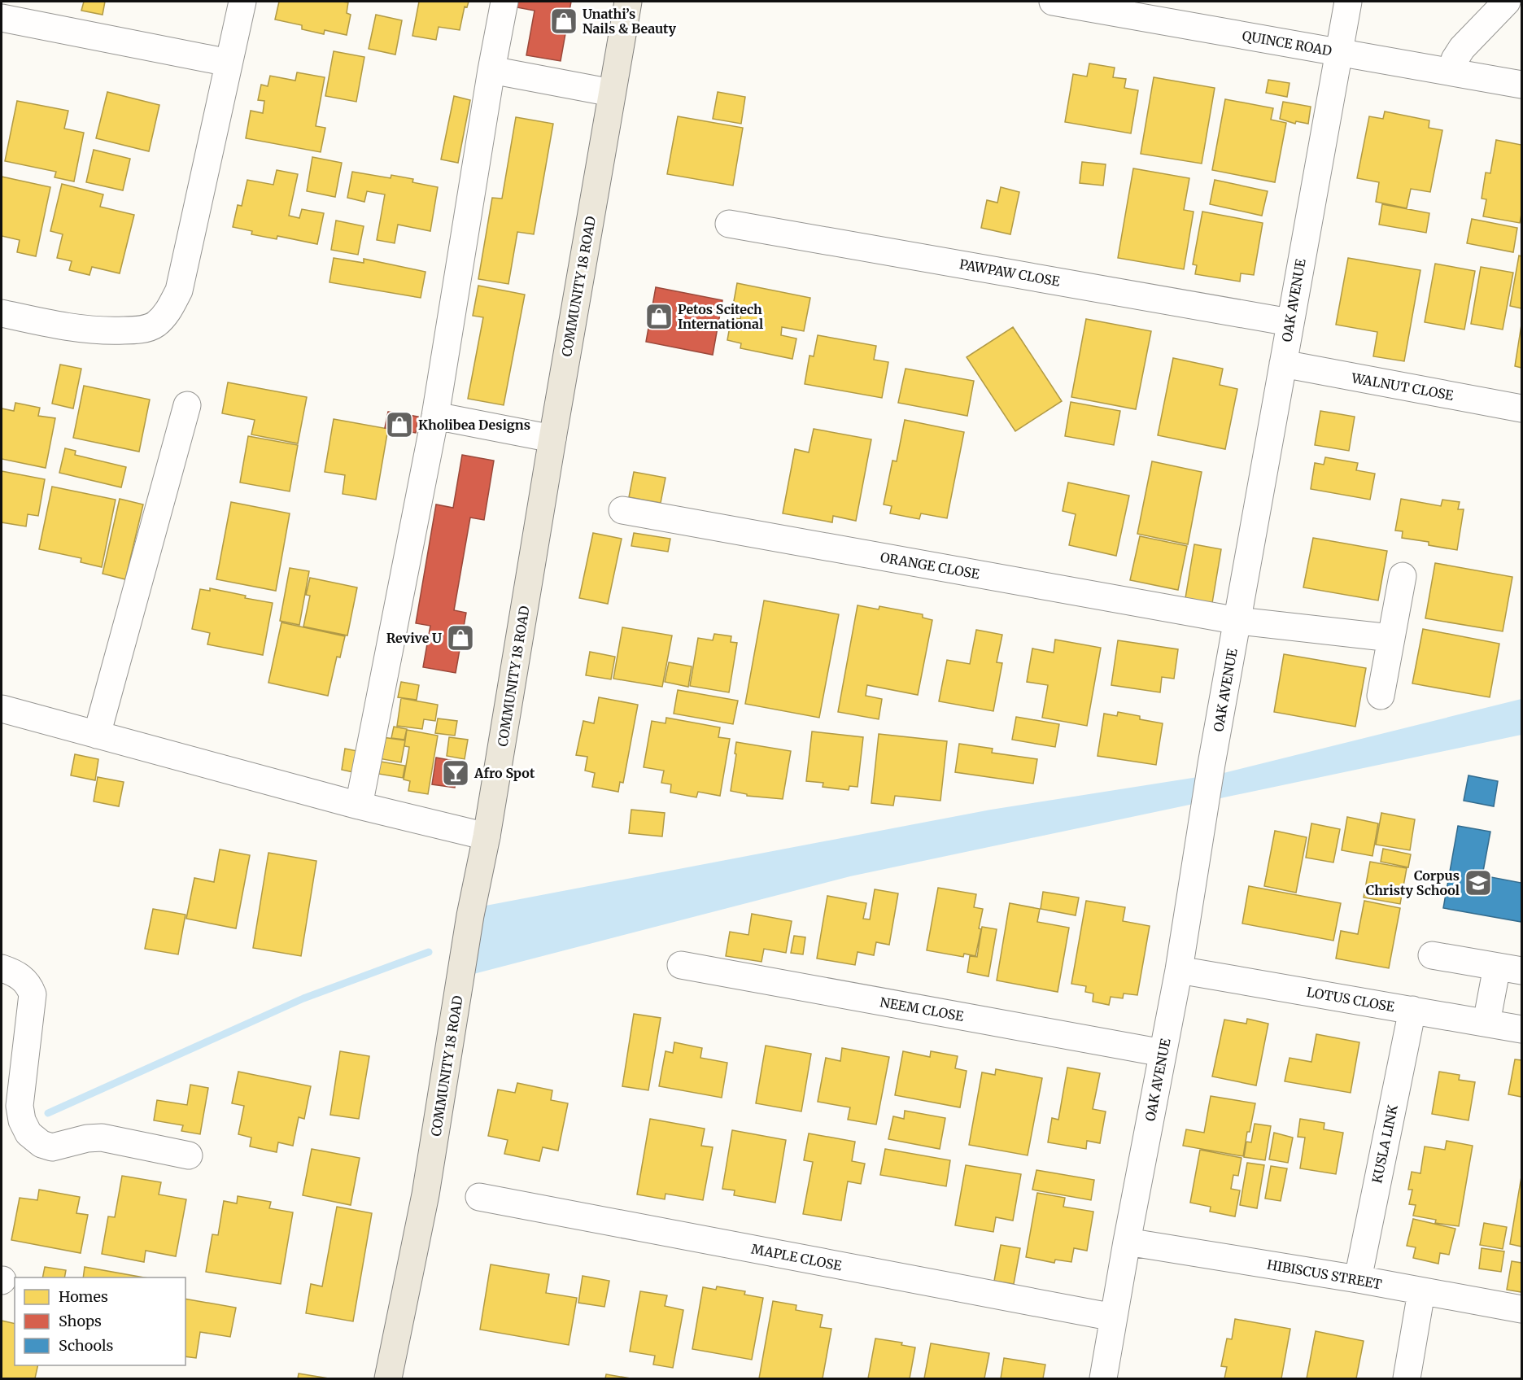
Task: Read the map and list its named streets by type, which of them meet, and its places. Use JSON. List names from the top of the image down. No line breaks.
{"streets":{"main road":["COMMUNITY 18 ROAD"],"street":["QUINCE ROAD","PAWPAW CLOSE","OAK AVENUE","WALNUT CLOSE","ORANGE CLOSE","LOTUS CLOSE","NEEM CLOSE","KUSLA LINK","MAPLE CLOSE","HIBISCUS STREET"]},"crossings":[["QUINCE ROAD","OAK AVENUE"],["PAWPAW CLOSE","OAK AVENUE"],["OAK AVENUE","WALNUT CLOSE"],["OAK AVENUE","ORANGE CLOSE"],["OAK AVENUE","LOTUS CLOSE"],["OAK AVENUE","NEEM CLOSE"],["OAK AVENUE","MAPLE CLOSE"],["OAK AVENUE","HIBISCUS STREET"],["LOTUS CLOSE","KUSLA LINK"],["KUSLA LINK","HIBISCUS STREET"]],"places":{"shop":["Unathi’s Nails & Beauty","Petos Scitech International","Kholibea Designs","Revive U"],"bar":["Afro Spot"],"school or university":["Corpus Christy School"]},"legend":["Homes","Shops","Schools"]}
